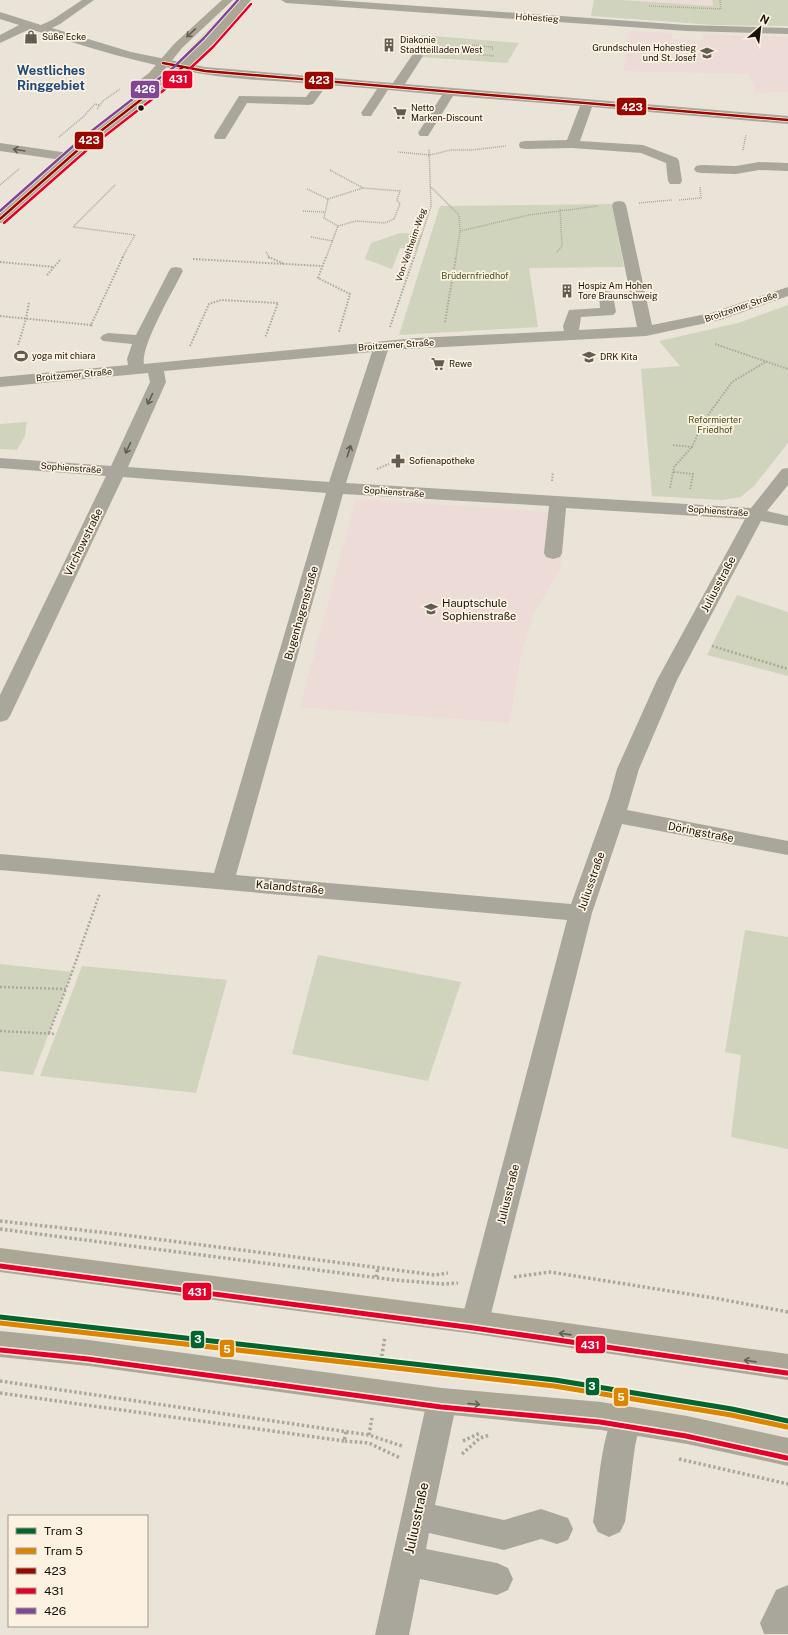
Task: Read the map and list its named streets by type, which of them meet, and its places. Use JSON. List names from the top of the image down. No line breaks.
{"streets":{"street":["Hohestieg","Broitzemer Straße","Sophienstraße","Virchowstraße","Juliusstraße","Bugenhagenstraße","Döringstraße","Kalandstraße"],"path":["Von-Veltheim-Weg"]},"crossings":[["Broitzemer Straße","Virchowstraße"],["Broitzemer Straße","Bugenhagenstraße"],["Sophienstraße","Virchowstraße"],["Sophienstraße","Juliusstraße"],["Sophienstraße","Bugenhagenstraße"],["Juliusstraße","Döringstraße"],["Juliusstraße","Kalandstraße"],["Bugenhagenstraße","Kalandstraße"]],"districts":["Westliches Ringgebiet"],"parks":["Brüdernfriedhof","Reformierter Friedhof"],"places":{"shop":["Süße Ecke"],"building":["Diakonie Stadtteilladen West","Hospiz Am Hohen Tore Braunschweig"],"school or university":["Grundschulen Hohestieg und St. Josef","DRK Kita","Hauptschule Sophienstraße"],"supermarket":["Netto Marken-Discount","Rewe"],"sports":["yoga mit chiara"],"pharmacy":["Sofienapotheke"]},"lines":["transit line 426","transit line 431","transit line 423","tram line 3","tram line 5"],"legend":["Tram 3","Tram 5","423","431","426"],"north":"top right"}
